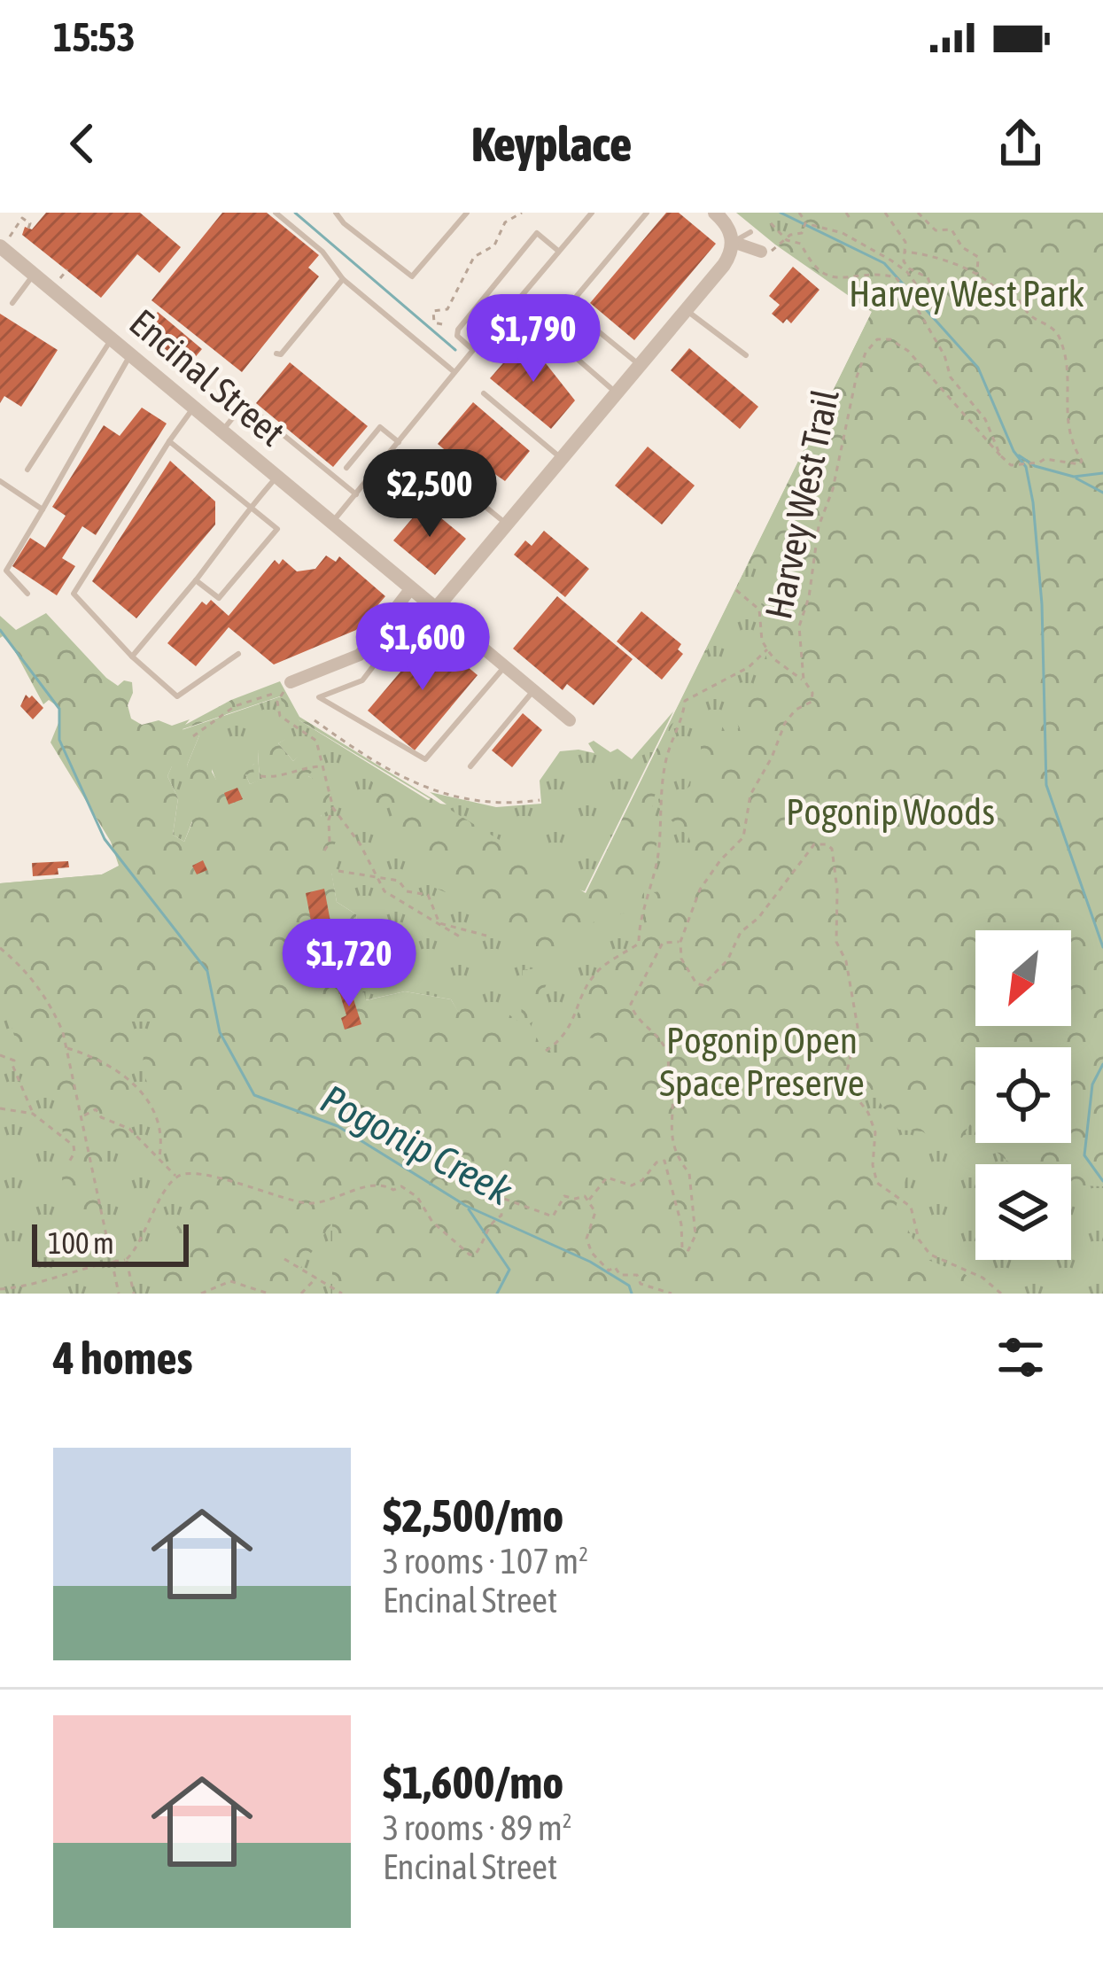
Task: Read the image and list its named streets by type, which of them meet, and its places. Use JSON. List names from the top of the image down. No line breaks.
{"streets":{"street":["Encinal Street"],"path":["Harvey West Trail"]},"water":["Pogonip Creek"],"parks":["Harvey West Park","Pogonip Woods","Pogonip Open Space Preserve"],"scale_bar":"100 m","north":"bottom left","page":{"status":"15:53","header":"Keyplace","price":["$1,790","$2,500","$1,600","$1,720"],"scale":"100 m","heading":"4 homes","list":[{"name":"$2,500/mo","note":"3 rooms · 107 m² · Encinal Street"},{"name":"$1,600/mo","note":"3 rooms · 89 m² · Encinal Street"}]}}
